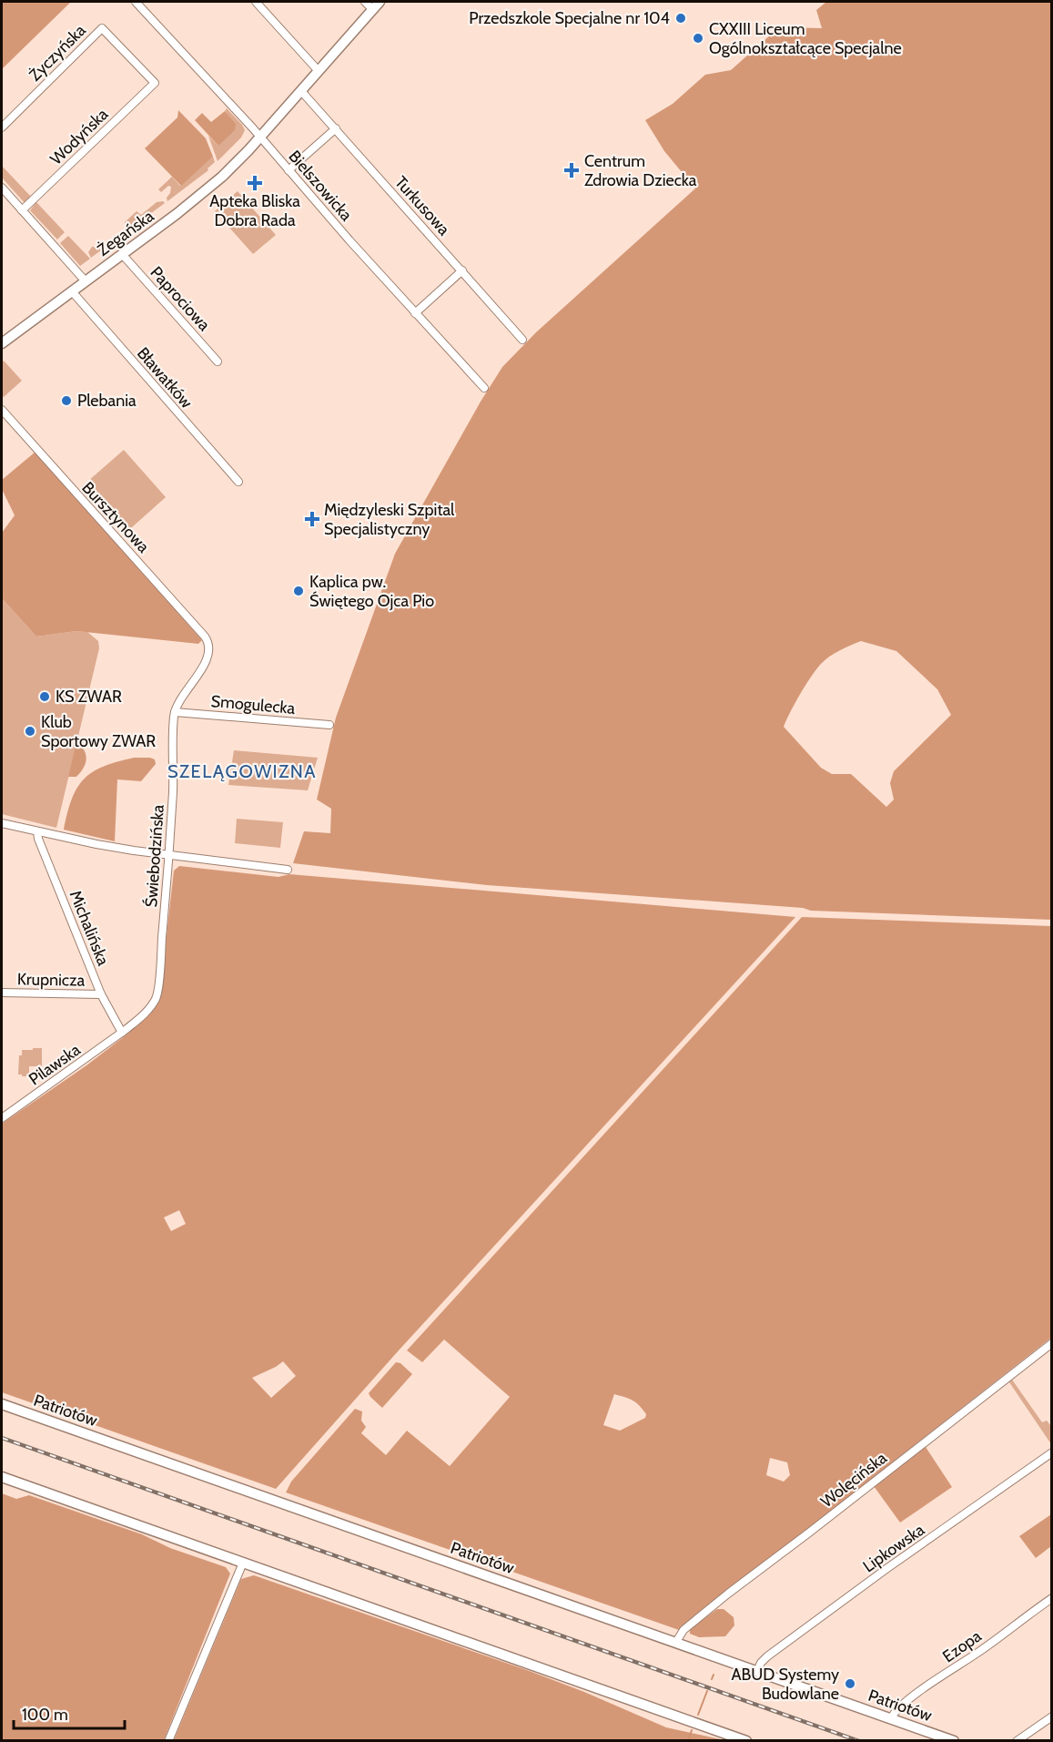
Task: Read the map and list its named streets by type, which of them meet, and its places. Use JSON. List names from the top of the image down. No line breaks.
{"streets":{"main road":["Żegańska","Patriotów"],"street":["Życzyńska","Wodyńska","Bielszowicka","Turkusowa","Paprociowa","Bławatków","Bursztynowa","Smogulecka","Świebodzińska","Michalińska","Krupnicza","Pilawska","Wolęcińska","Lipkowska","Ezopa"]},"crossings":[["Życzyńska","Wodyńska"],["Bielszowicka","Żegańska"],["Turkusowa","Żegańska"],["Żegańska","Paprociowa"],["Żegańska","Bławatków"],["Bursztynowa","Świebodzińska"],["Smogulecka","Świebodzińska"],["Świebodzińska","Michalińska"],["Świebodzińska","Pilawska"],["Michalińska","Krupnicza"],["Michalińska","Pilawska"],["Patriotów","Wolęcińska"],["Patriotów","Lipkowska"],["Patriotów","Ezopa"]],"districts":["SZELĄGOWIZNA"],"places":{"other":["Przedszkole Specjalne nr 104","CXXIII Liceum Ogólnokształcące Specjalne","Plebania","Kaplica pw. Świętego Ojca Pio","KS ZWAR","Klub Sportowy ZWAR","ABUD Systemy Budowlane"],"health":["Centrum Zdrowia Dziecka","Apteka Bliska Dobra Rada","Międzyleski Szpital Specjalistyczny"]},"scale_bar":"100 m"}
